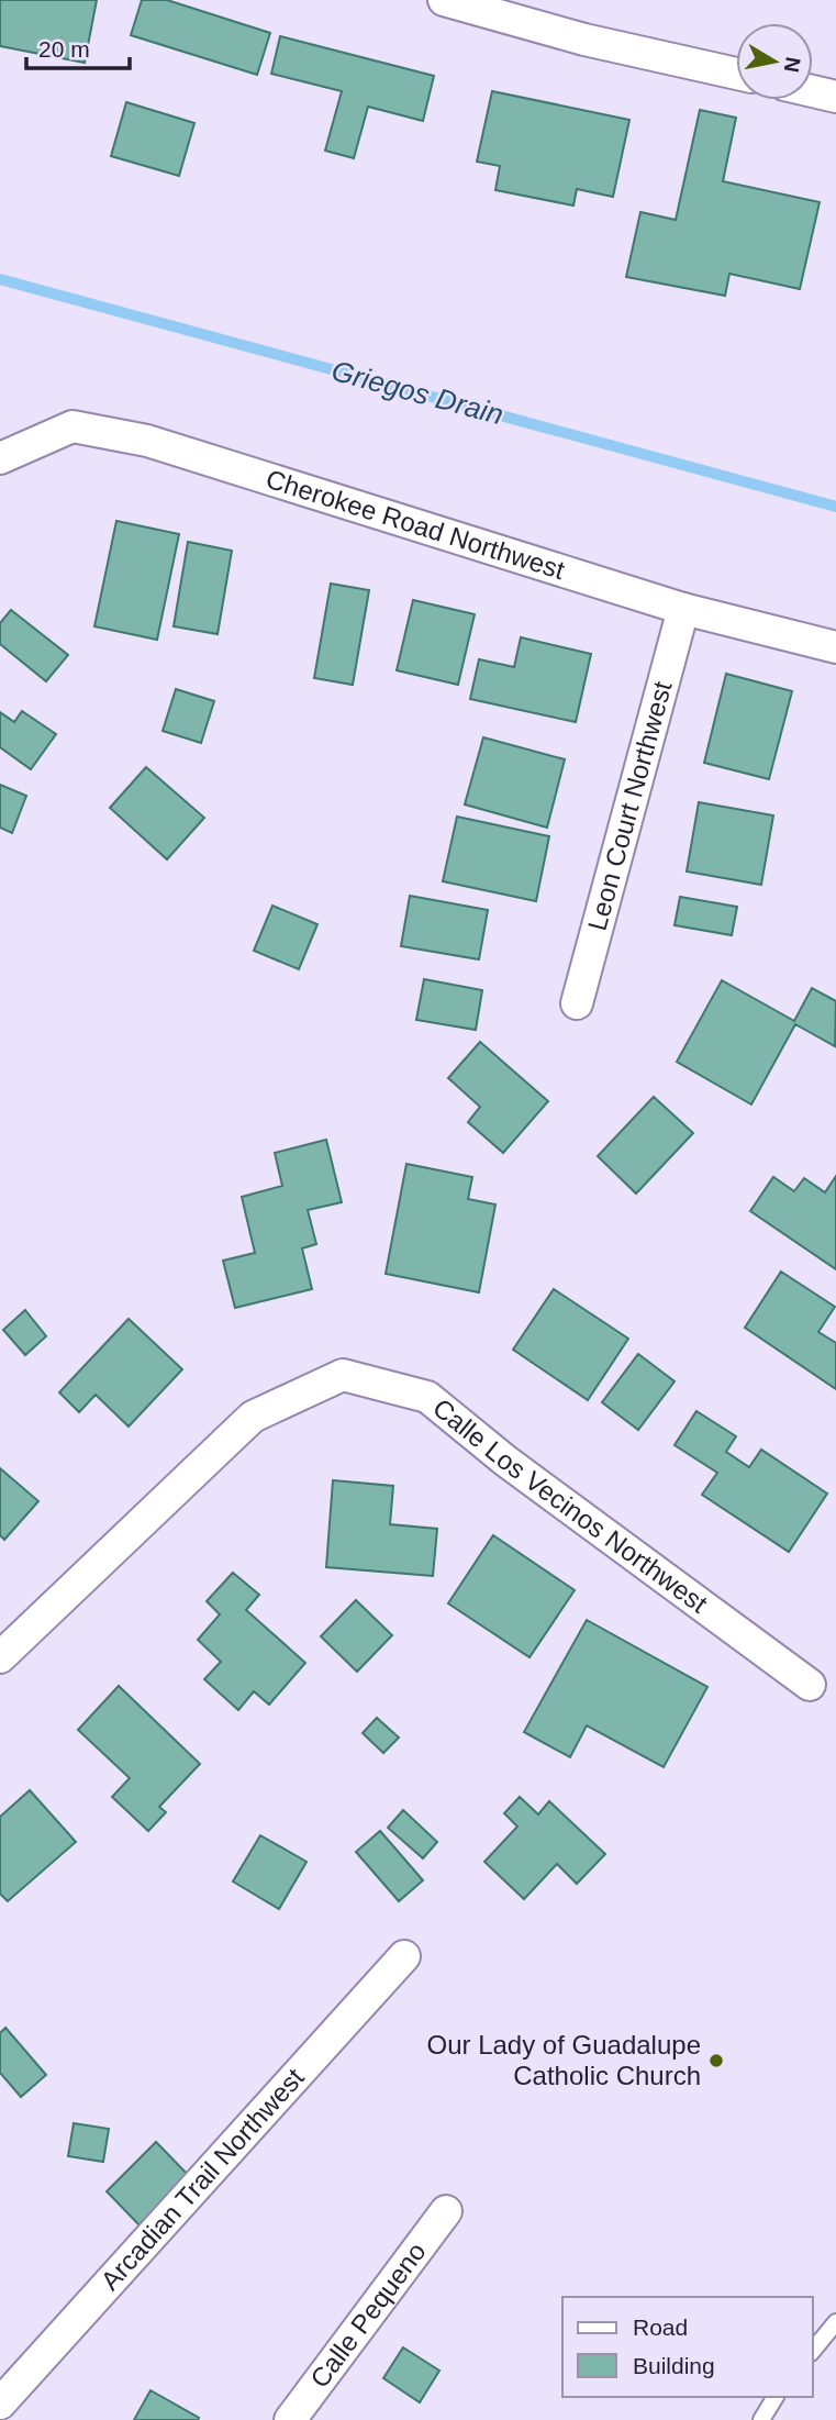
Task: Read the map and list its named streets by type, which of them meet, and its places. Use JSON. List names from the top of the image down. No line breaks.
{"streets":{"street":["Cherokee Road Northwest","Leon Court Northwest","Calle Los Vecinos Northwest","Arcadian Trail Northwest","Calle Pequeno"]},"crossings":[["Cherokee Road Northwest","Leon Court Northwest"]],"water":["Griegos Drain"],"places":["Our Lady of Guadalupe Catholic Church"],"legend":["Road","Building"],"scale_bar":"20 m","north":"right"}
